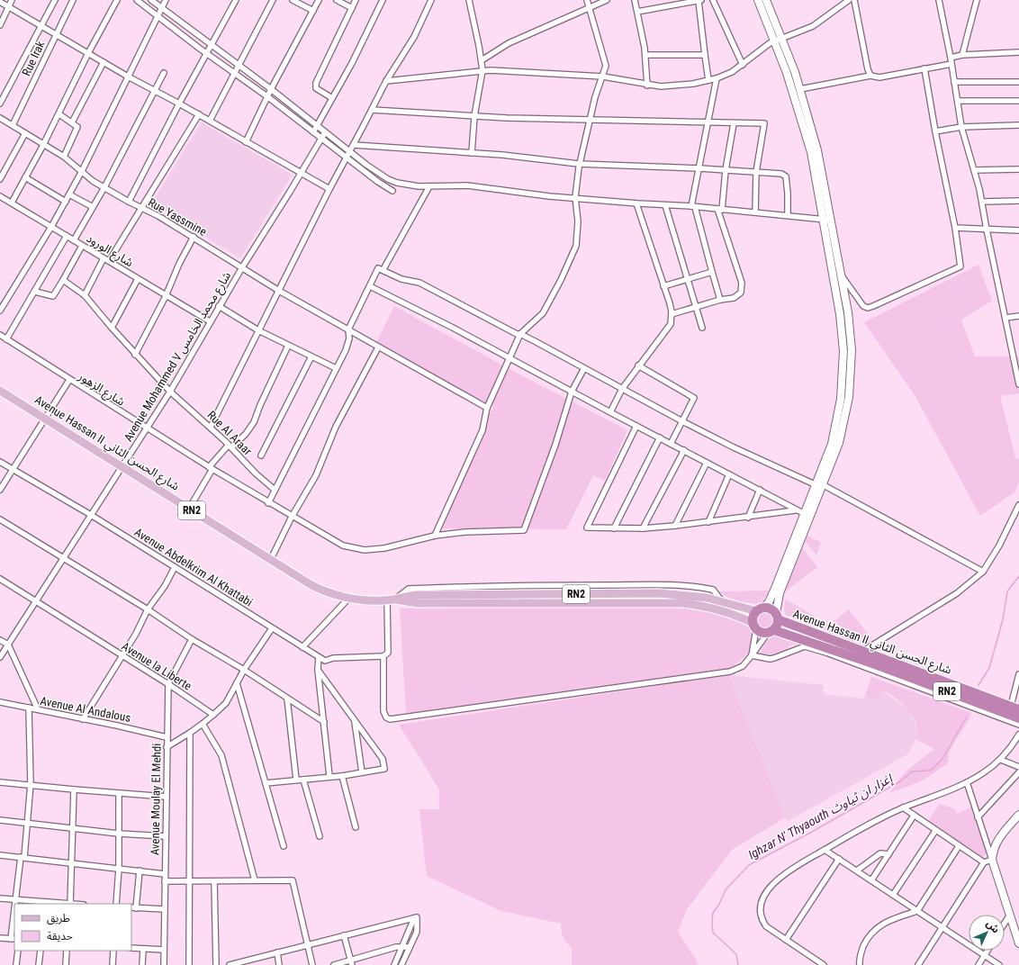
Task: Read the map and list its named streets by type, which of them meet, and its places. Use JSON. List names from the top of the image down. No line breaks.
{"streets":{"highway":["Avenue Hassan II شارع الحسن الثاني","RN2"],"street":["Rue Irak","Rue Yassmine","شارع الورود","Avenue Mohammed V شارع محمد الخامس","شارع الزهور","Rue Al Araar","Avenue Abdelkrim Al Khattabi","Avenue la Liberte","Avenue Al Andalous","Avenue Moulay El Mehdi"]},"crossings":[["Rue Irak","Rue Yassmine"],["Rue Yassmine","Avenue Mohammed V شارع محمد الخامس"],["شارع الورود","Avenue Mohammed V شارع محمد الخامس"],["Avenue Mohammed V شارع محمد الخامس","شارع الزهور"],["Avenue Mohammed V شارع محمد الخامس","Rue Al Araar"],["Avenue Mohammed V شارع محمد الخامس","Avenue Hassan II شارع الحسن الثاني"],["Avenue Mohammed V شارع محمد الخامس","Avenue Abdelkrim Al Khattabi"],["Avenue Mohammed V شارع محمد الخامس","Avenue la Liberte"],["Avenue Hassan II شارع الحسن الثاني","RN2"],["Avenue la Liberte","Avenue Moulay El Mehdi"],["Avenue Al Andalous","Avenue Moulay El Mehdi"]],"water":["Ighzar N' Thyaouth إغزار ان ثياوث"],"legend":["طريق","حديقة"],"north":"top right"}
